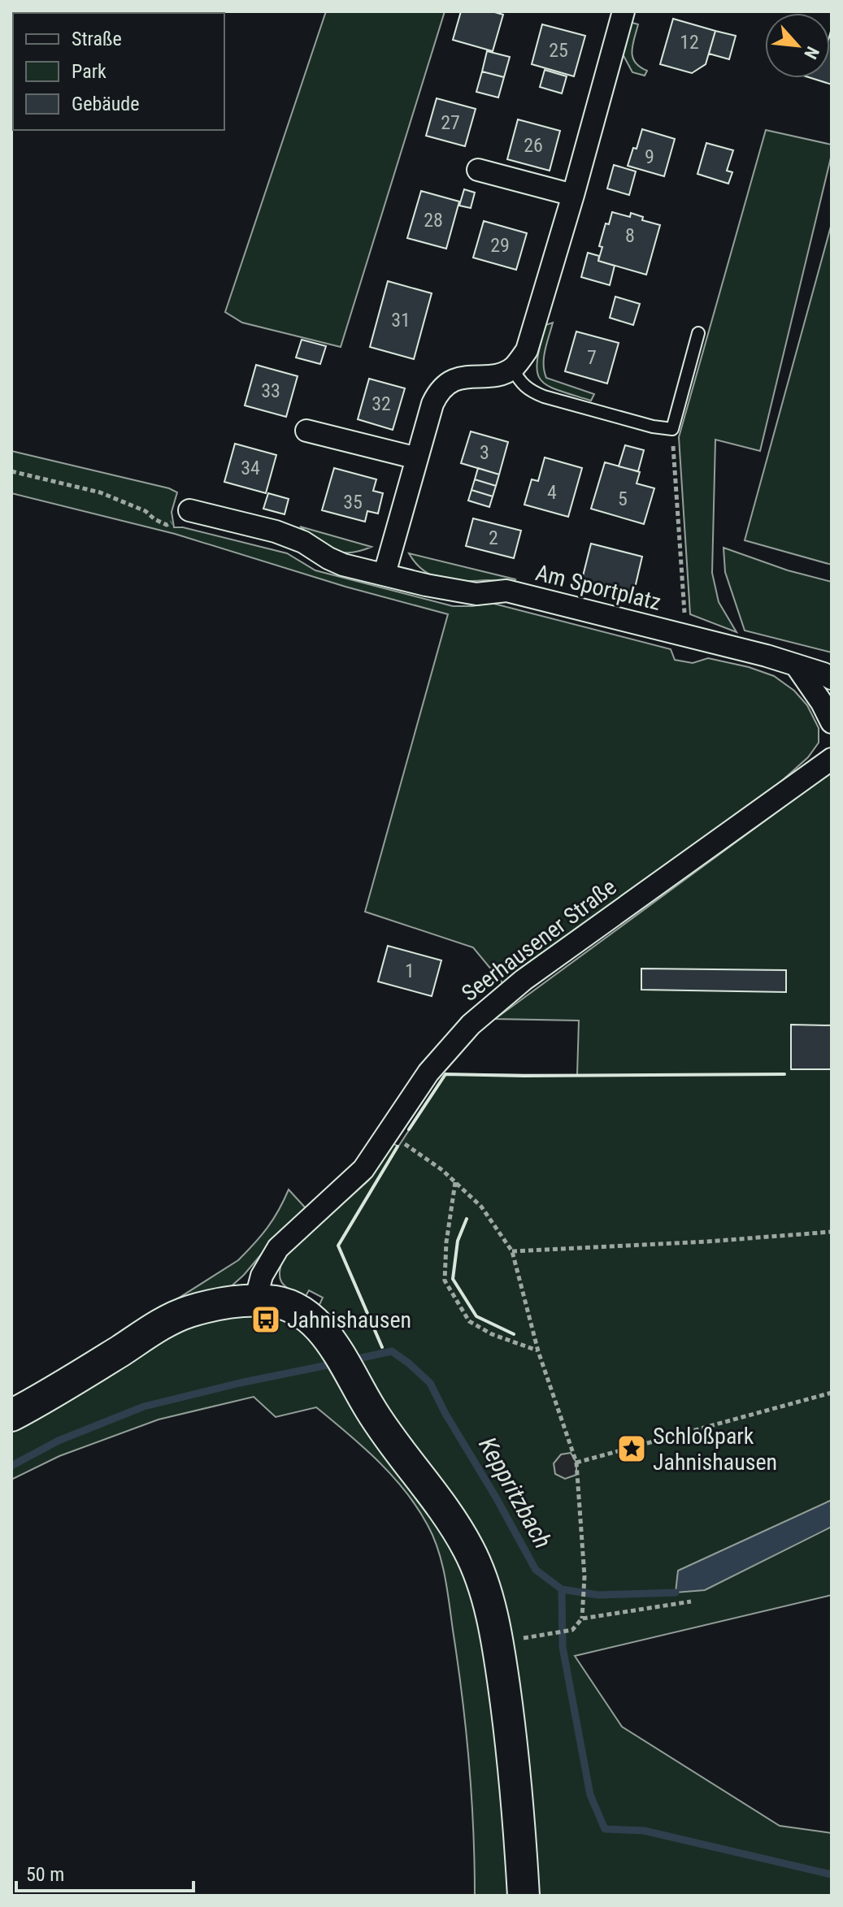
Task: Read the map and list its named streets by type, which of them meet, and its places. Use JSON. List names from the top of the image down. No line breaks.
{"streets":{"street":["Am Sportplatz","Seerhausener Straße"]},"water":["Keppritzbach"],"places":{"bus stop":["Jahnishausen"],"place":["Schloßpark Jahnishausen"]},"house_numbers":["12","25","27","26","9","28","8","29","31","7","33","32","3","34","4","5","35","2","1"],"legend":["Straße","Park","Gebäude"],"scale_bar":"50 m","north":"bottom right"}
